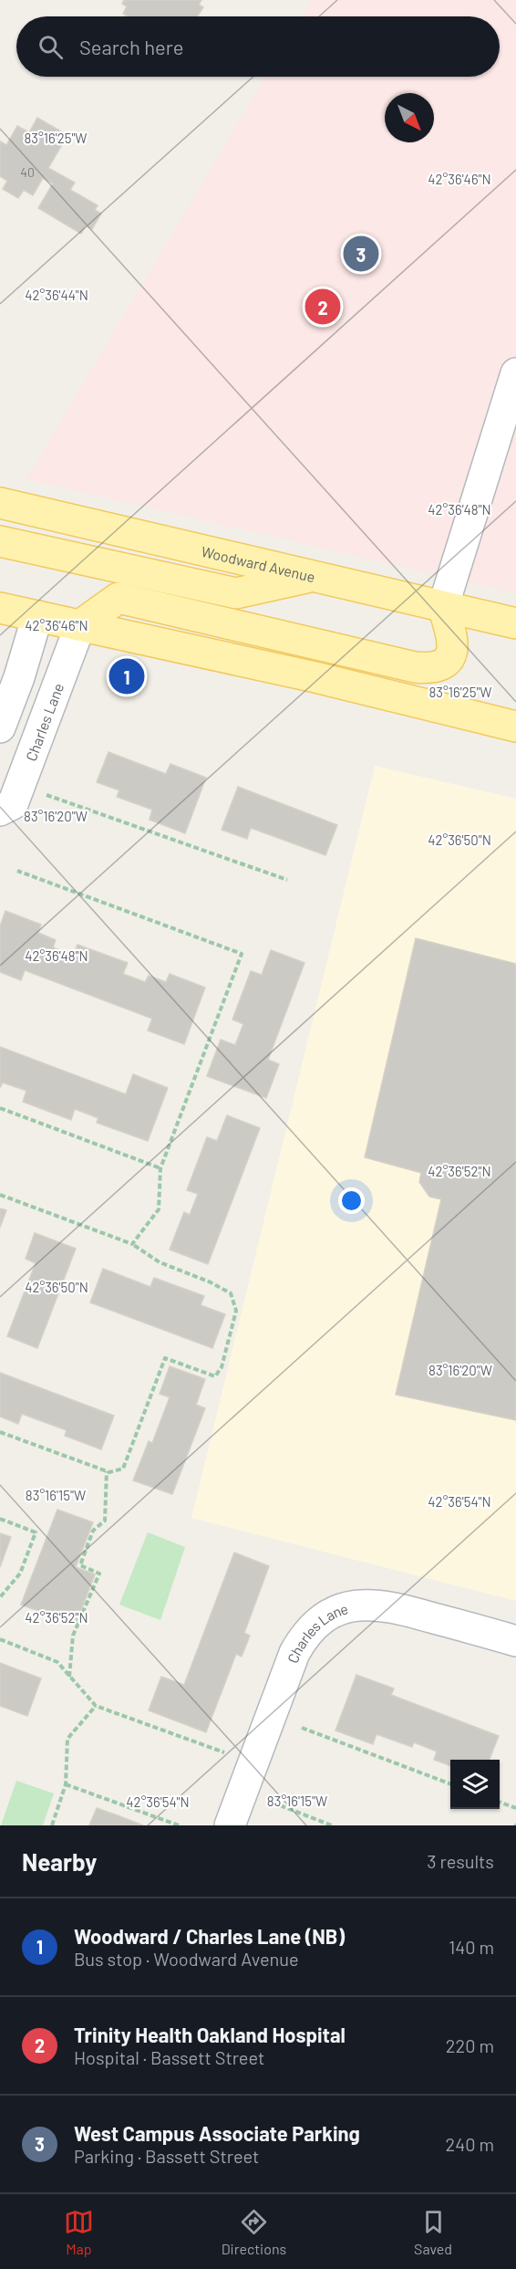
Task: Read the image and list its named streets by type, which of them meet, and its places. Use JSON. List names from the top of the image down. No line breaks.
{"streets":{"main road":["Woodward Avenue"],"street":["Charles Lane"]},"house_numbers":["40"],"north":"bottom right","page":{"search":"Search here","pins":["3","2","1"],"heading":["Nearby","3 results"],"list":[{"mark":"1","name":"Woodward / Charles Lane (NB)","note":"Bus stop · Woodward Avenue","value":"140 m"},{"mark":"2","name":"Trinity Health Oakland Hospital","note":"Hospital · Bassett Street","value":"220 m"},{"mark":"3","name":"West Campus Associate Parking","note":"Parking · Bassett Street","value":"240 m"}],"nav":["Map","Directions","Saved"]},"coordinates":["83°16'25\"W","42°36'46\"N","42°36'44\"N","42°36'48\"N","83°16'20\"W","42°36'50\"N","42°36'52\"N","83°16'15\"W","42°36'54\"N"]}
